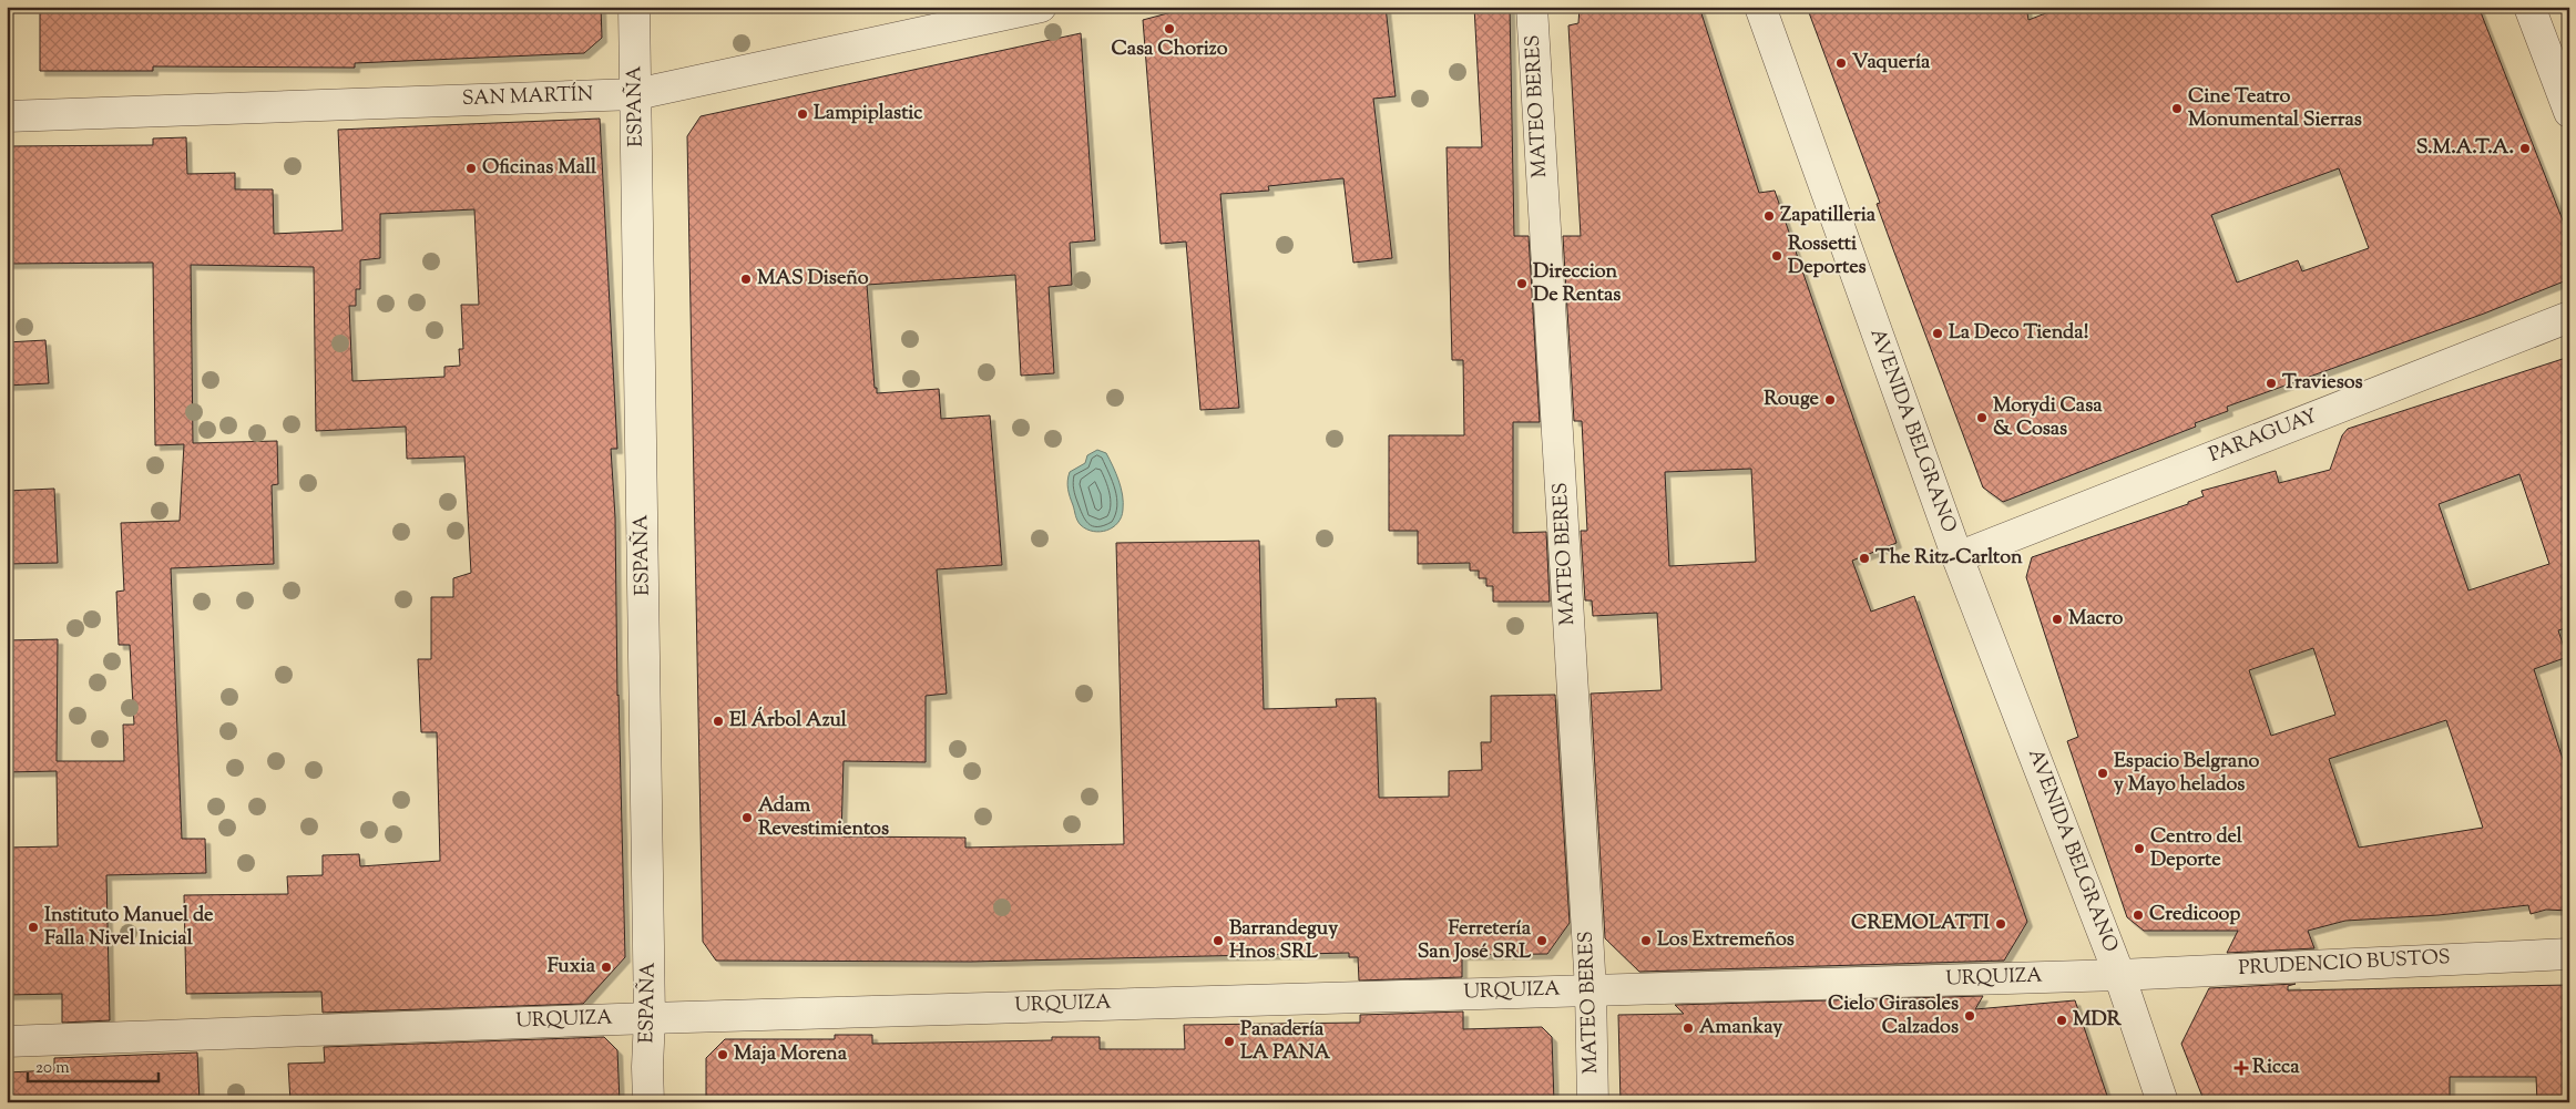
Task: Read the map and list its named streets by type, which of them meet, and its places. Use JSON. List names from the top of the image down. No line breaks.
{"streets":{"street":["SAN MARTÍN","ESPAÑA","MATEO BERES","AVENIDA BELGRANO","PARAGUAY","PRUDENCIO BUSTOS","URQUIZA"]},"crossings":[["SAN MARTÍN","ESPAÑA"],["ESPAÑA","URQUIZA"],["MATEO BERES","URQUIZA"],["AVENIDA BELGRANO","PARAGUAY"],["AVENIDA BELGRANO","PRUDENCIO BUSTOS"],["AVENIDA BELGRANO","URQUIZA"],["PRUDENCIO BUSTOS","URQUIZA"]],"places":{"other":["Casa Chorizo","Vaquería","Cine Teatro Monumental Sierras","Lampiplastic","S.M.A.T.A.","Oficinas Mall","Zapatilleria","Rossetti Deportes","MAS Diseño","Direccion De Rentas","La Deco Tienda!","Traviesos","Rouge","Morydi Casa & Cosas","The Ritz-Carlton","Macro","El Árbol Azul","Espacio Belgrano y Mayo helados","Adam Revestimientos","Centro del Deporte","Credicoop","CREMOLATTI","Instituto Manuel de Falla Nivel Inicial","Barrandeguy Hnos SRL","Ferretería San José SRL","Los Extremeños","Fuxia","Cielo Girasoles Calzados","MDR","Amankay","Panadería LA PANA","Maja Morena"],"health":["Ricca"]},"scale_bar":"20 m"}
